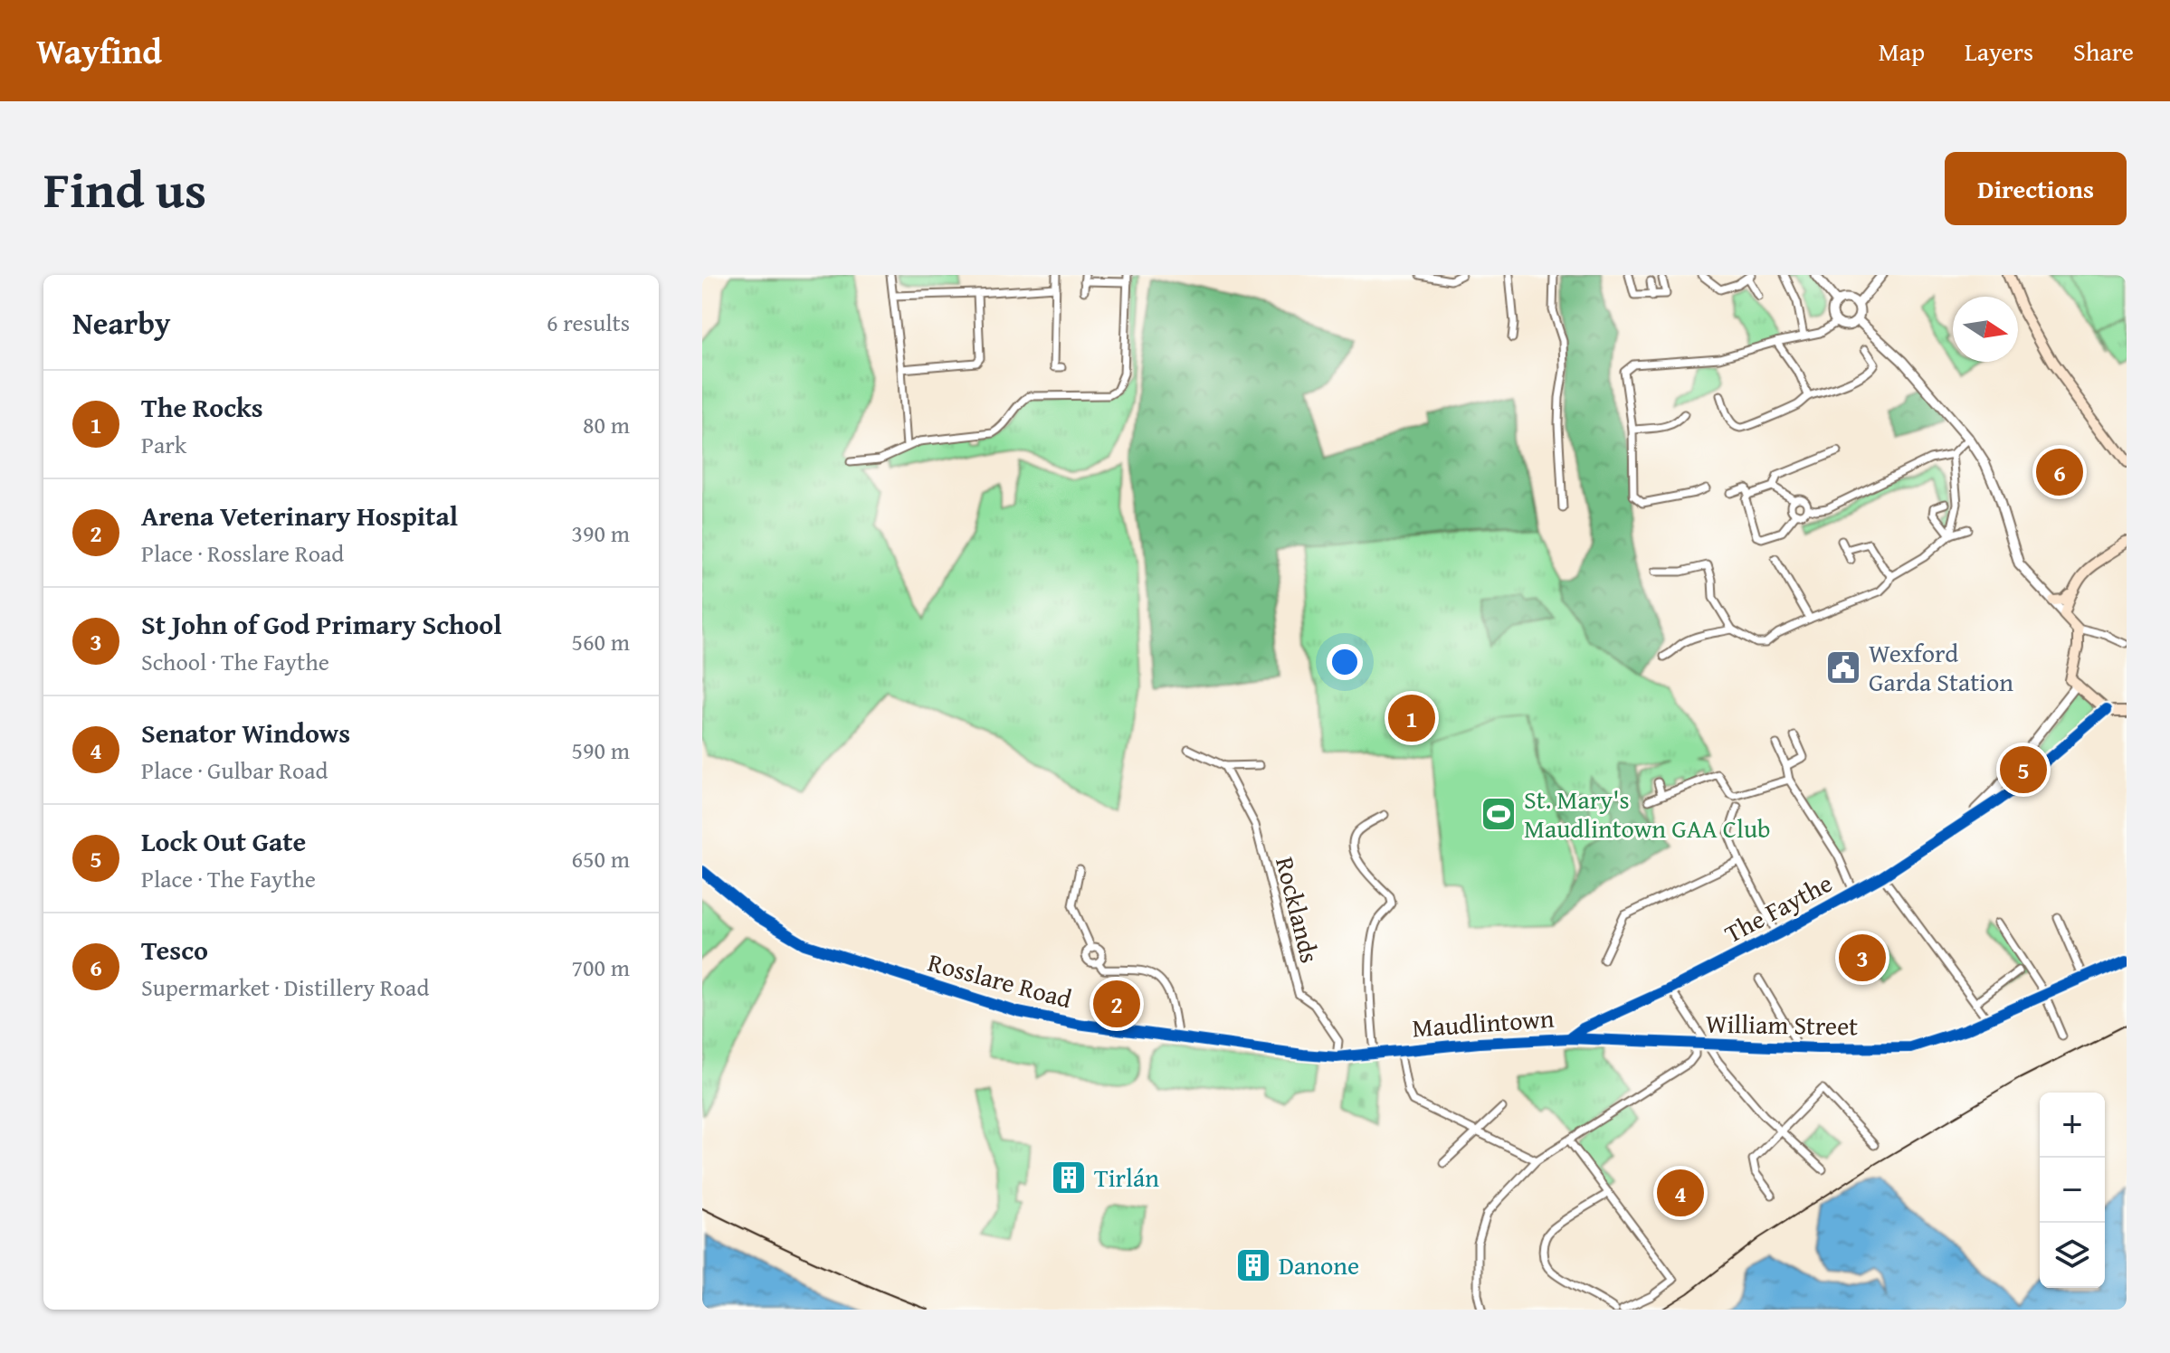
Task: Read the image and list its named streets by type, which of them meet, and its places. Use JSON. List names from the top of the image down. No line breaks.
{"streets":{"main road":["Rosslare Road","Maudlintown","William Street"],"street":["The Faythe","Rocklands"]},"crossings":[["The Faythe","Maudlintown"],["The Faythe","William Street"],["Rocklands","Rosslare Road"],["Rosslare Road","Maudlintown"],["Maudlintown","William Street"]],"places":{"public building":["Wexford Garda Station"],"sports":["St. Mary's Maudlintown GAA Club"],"building":["Tirlán","Danone"]},"north":"right","page":{"header":"Wayfind","nav":["Map","Layers","Share"],"title":"Find us","buttons":"Directions","heading":["Nearby","6 results"],"list":[{"mark":"1","name":"The Rocks","note":"Park","value":"80 m"},{"mark":"2","name":"Arena Veterinary Hospital","note":"Place · Rosslare Road","value":"390 m"},{"mark":"3","name":"St John of God Primary School","note":"School · The Faythe","value":"560 m"},{"mark":"4","name":"Senator Windows","note":"Place · Gulbar Road","value":"590 m"},{"mark":"5","name":"Lock Out Gate","note":"Place · The Faythe","value":"650 m"},{"mark":"6","name":"Tesco","note":"Supermarket · Distillery Road","value":"700 m"}],"pins":["6","1","5","3","2","4"],"map_buttons":["+","−"]}}
